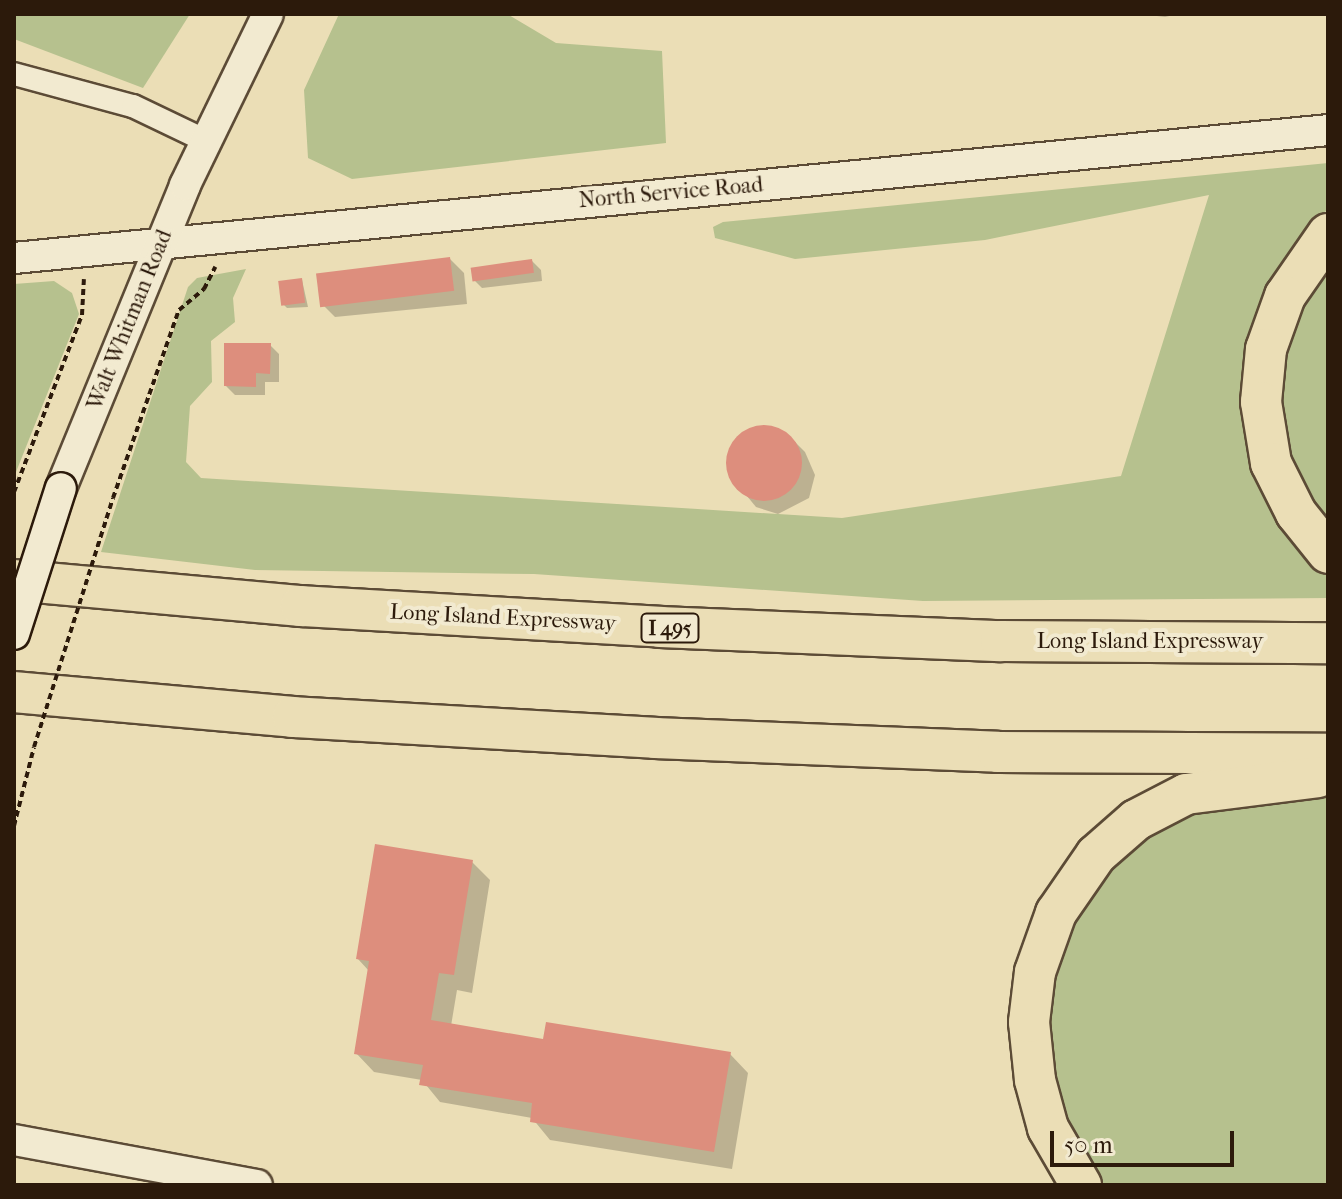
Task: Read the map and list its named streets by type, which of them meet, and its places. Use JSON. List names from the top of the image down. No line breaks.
{"streets":{"highway":["Long Island Expressway","I 495"],"main road":["North Service Road","Walt Whitman Road"]},"crossings":[["North Service Road","Walt Whitman Road"]],"scale_bar":"50 m"}
